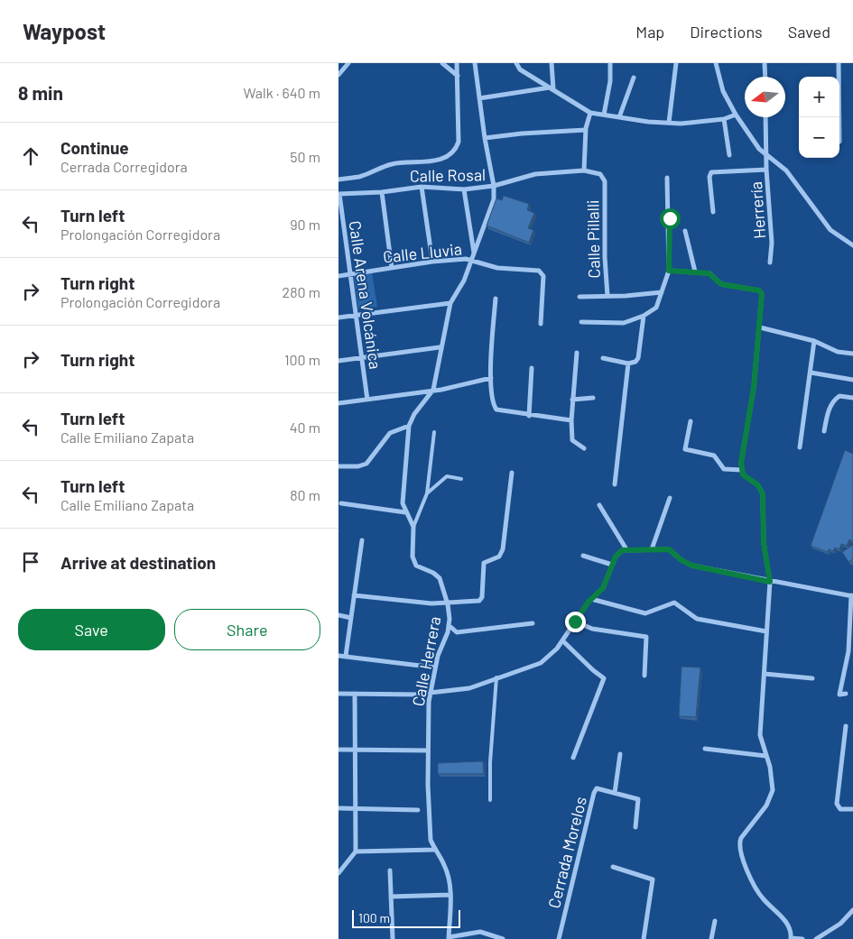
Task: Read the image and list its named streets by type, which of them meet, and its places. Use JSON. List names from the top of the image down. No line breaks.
{"streets":{"street":["Calle Rosal","Herrería","Calle Pillalli","Calle Lluvia","Calle Arena Volcánica","Calle Herrera","Cerrada Morelos"]},"crossings":[["Calle Rosal","Calle Pillalli"],["Calle Rosal","Calle Arena Volcánica"],["Calle Lluvia","Calle Arena Volcánica"]],"scale_bar":"100 m","north":"left","page":{"header":"Waypost","nav":["Map","Directions","Saved"],"heading":["8 min","Walk · 640 m"],"map_buttons":["+","−"],"list":[["Continue","Cerrada Corregidora","50 m"],["Turn left","Prolongación Corregidora","90 m"],["Turn right","Prolongación Corregidora","280 m"],["Turn right","100 m"],["Turn left","Calle Emiliano Zapata","40 m"],["Turn left","Calle Emiliano Zapata","80 m"],"Arrive at destination"],"buttons":["Save","Share"],"scale":"100 m"}}
